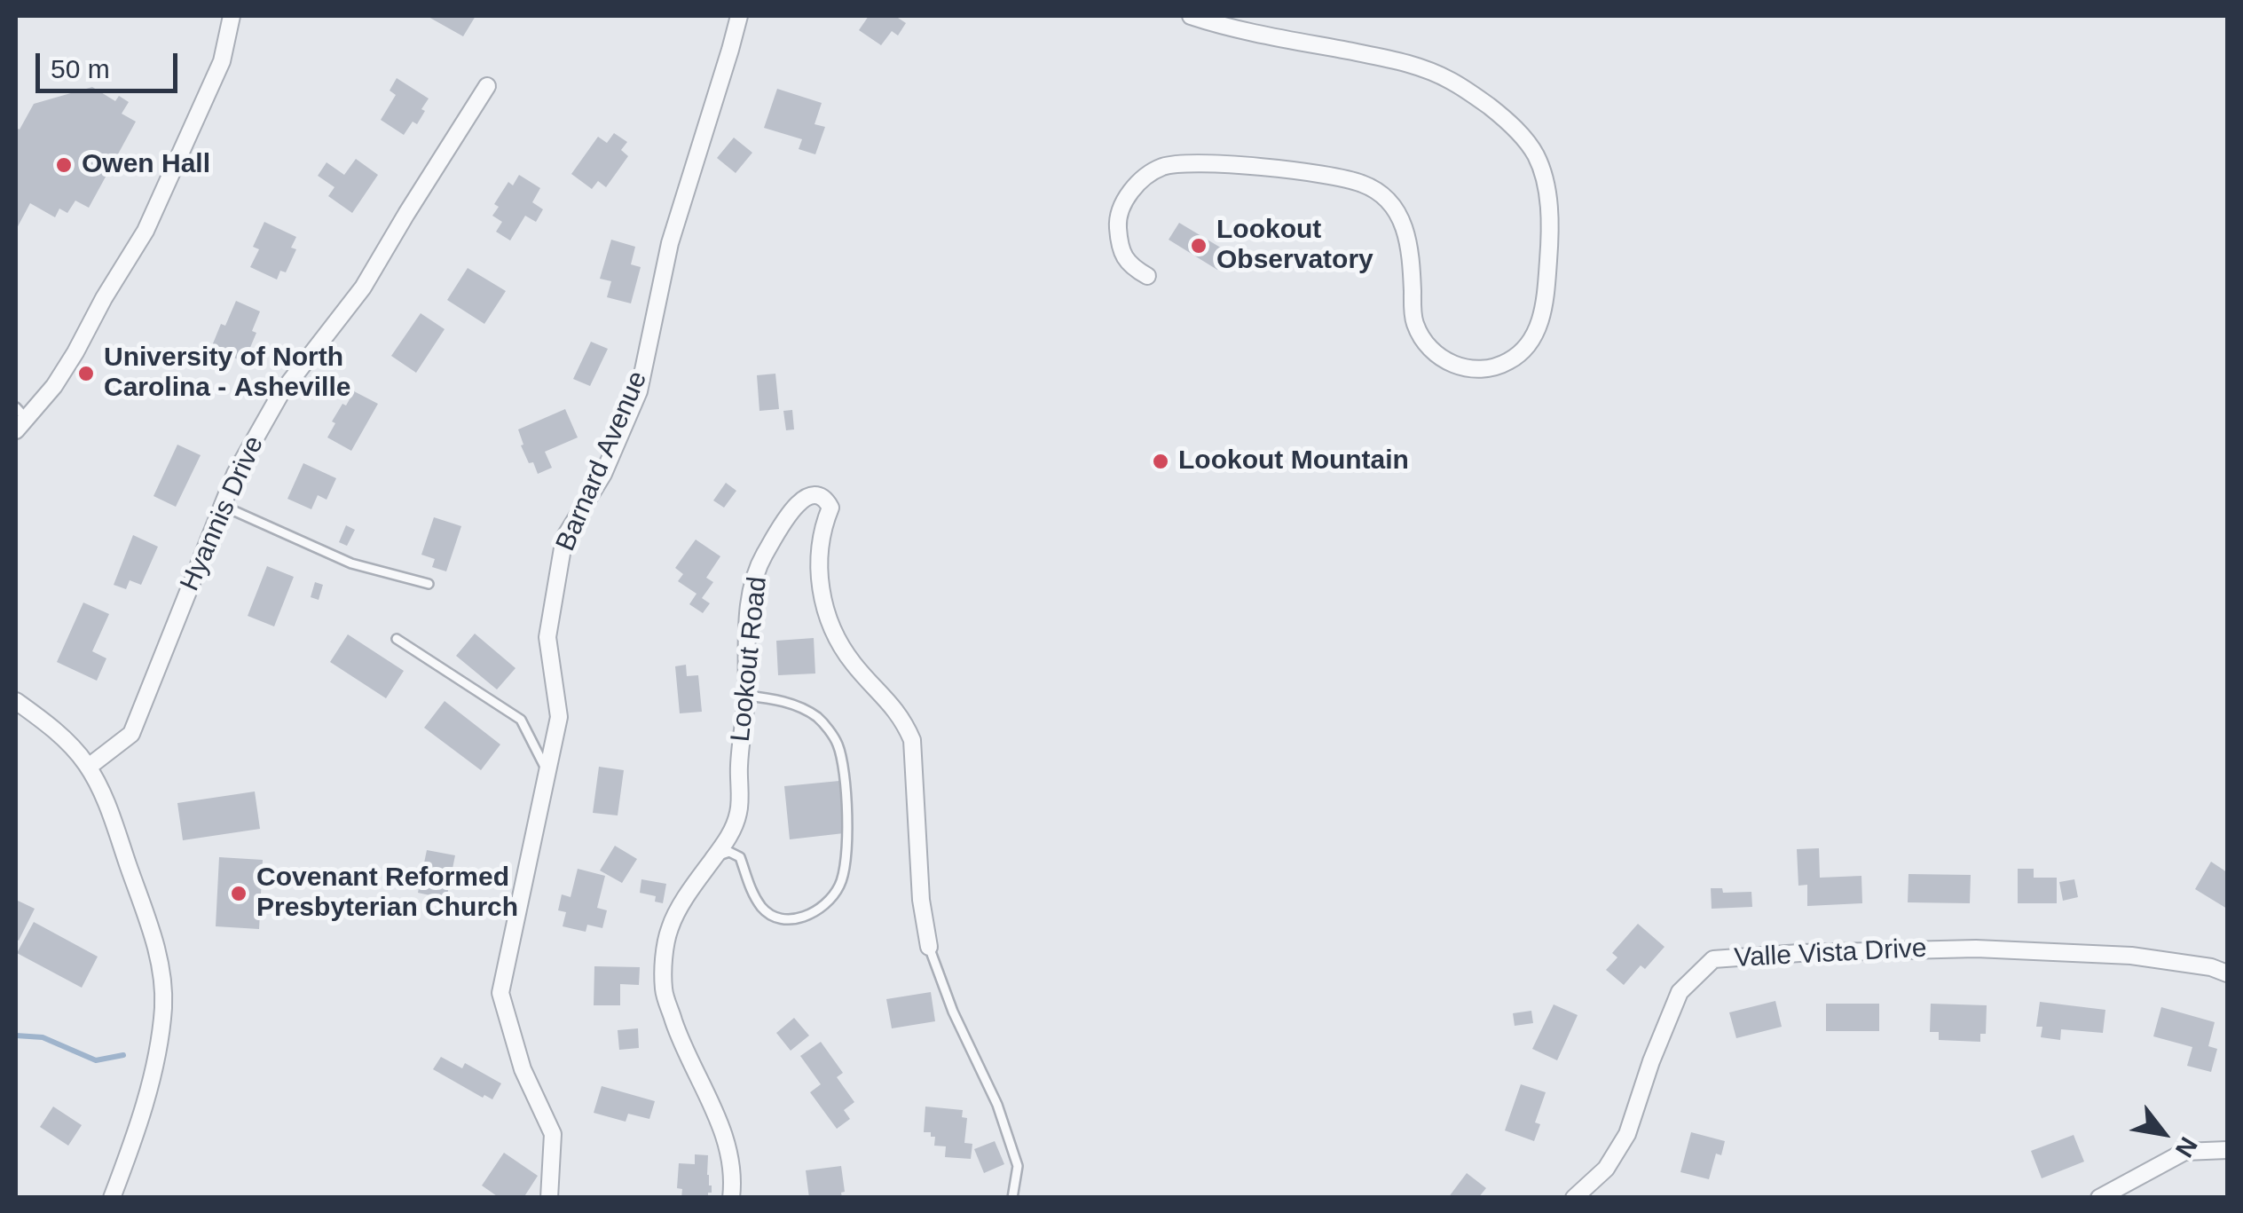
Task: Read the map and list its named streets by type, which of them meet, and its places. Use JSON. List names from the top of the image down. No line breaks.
{"streets":{"street":["Barnard Avenue","Hyannis Drive","Lookout Road","Valle Vista Drive"]},"places":["Owen Hall","Lookout Observatory","University of North Carolina - Asheville","Lookout Mountain","Covenant Reformed Presbyterian Church"],"scale_bar":"50 m","north":"bottom right"}
